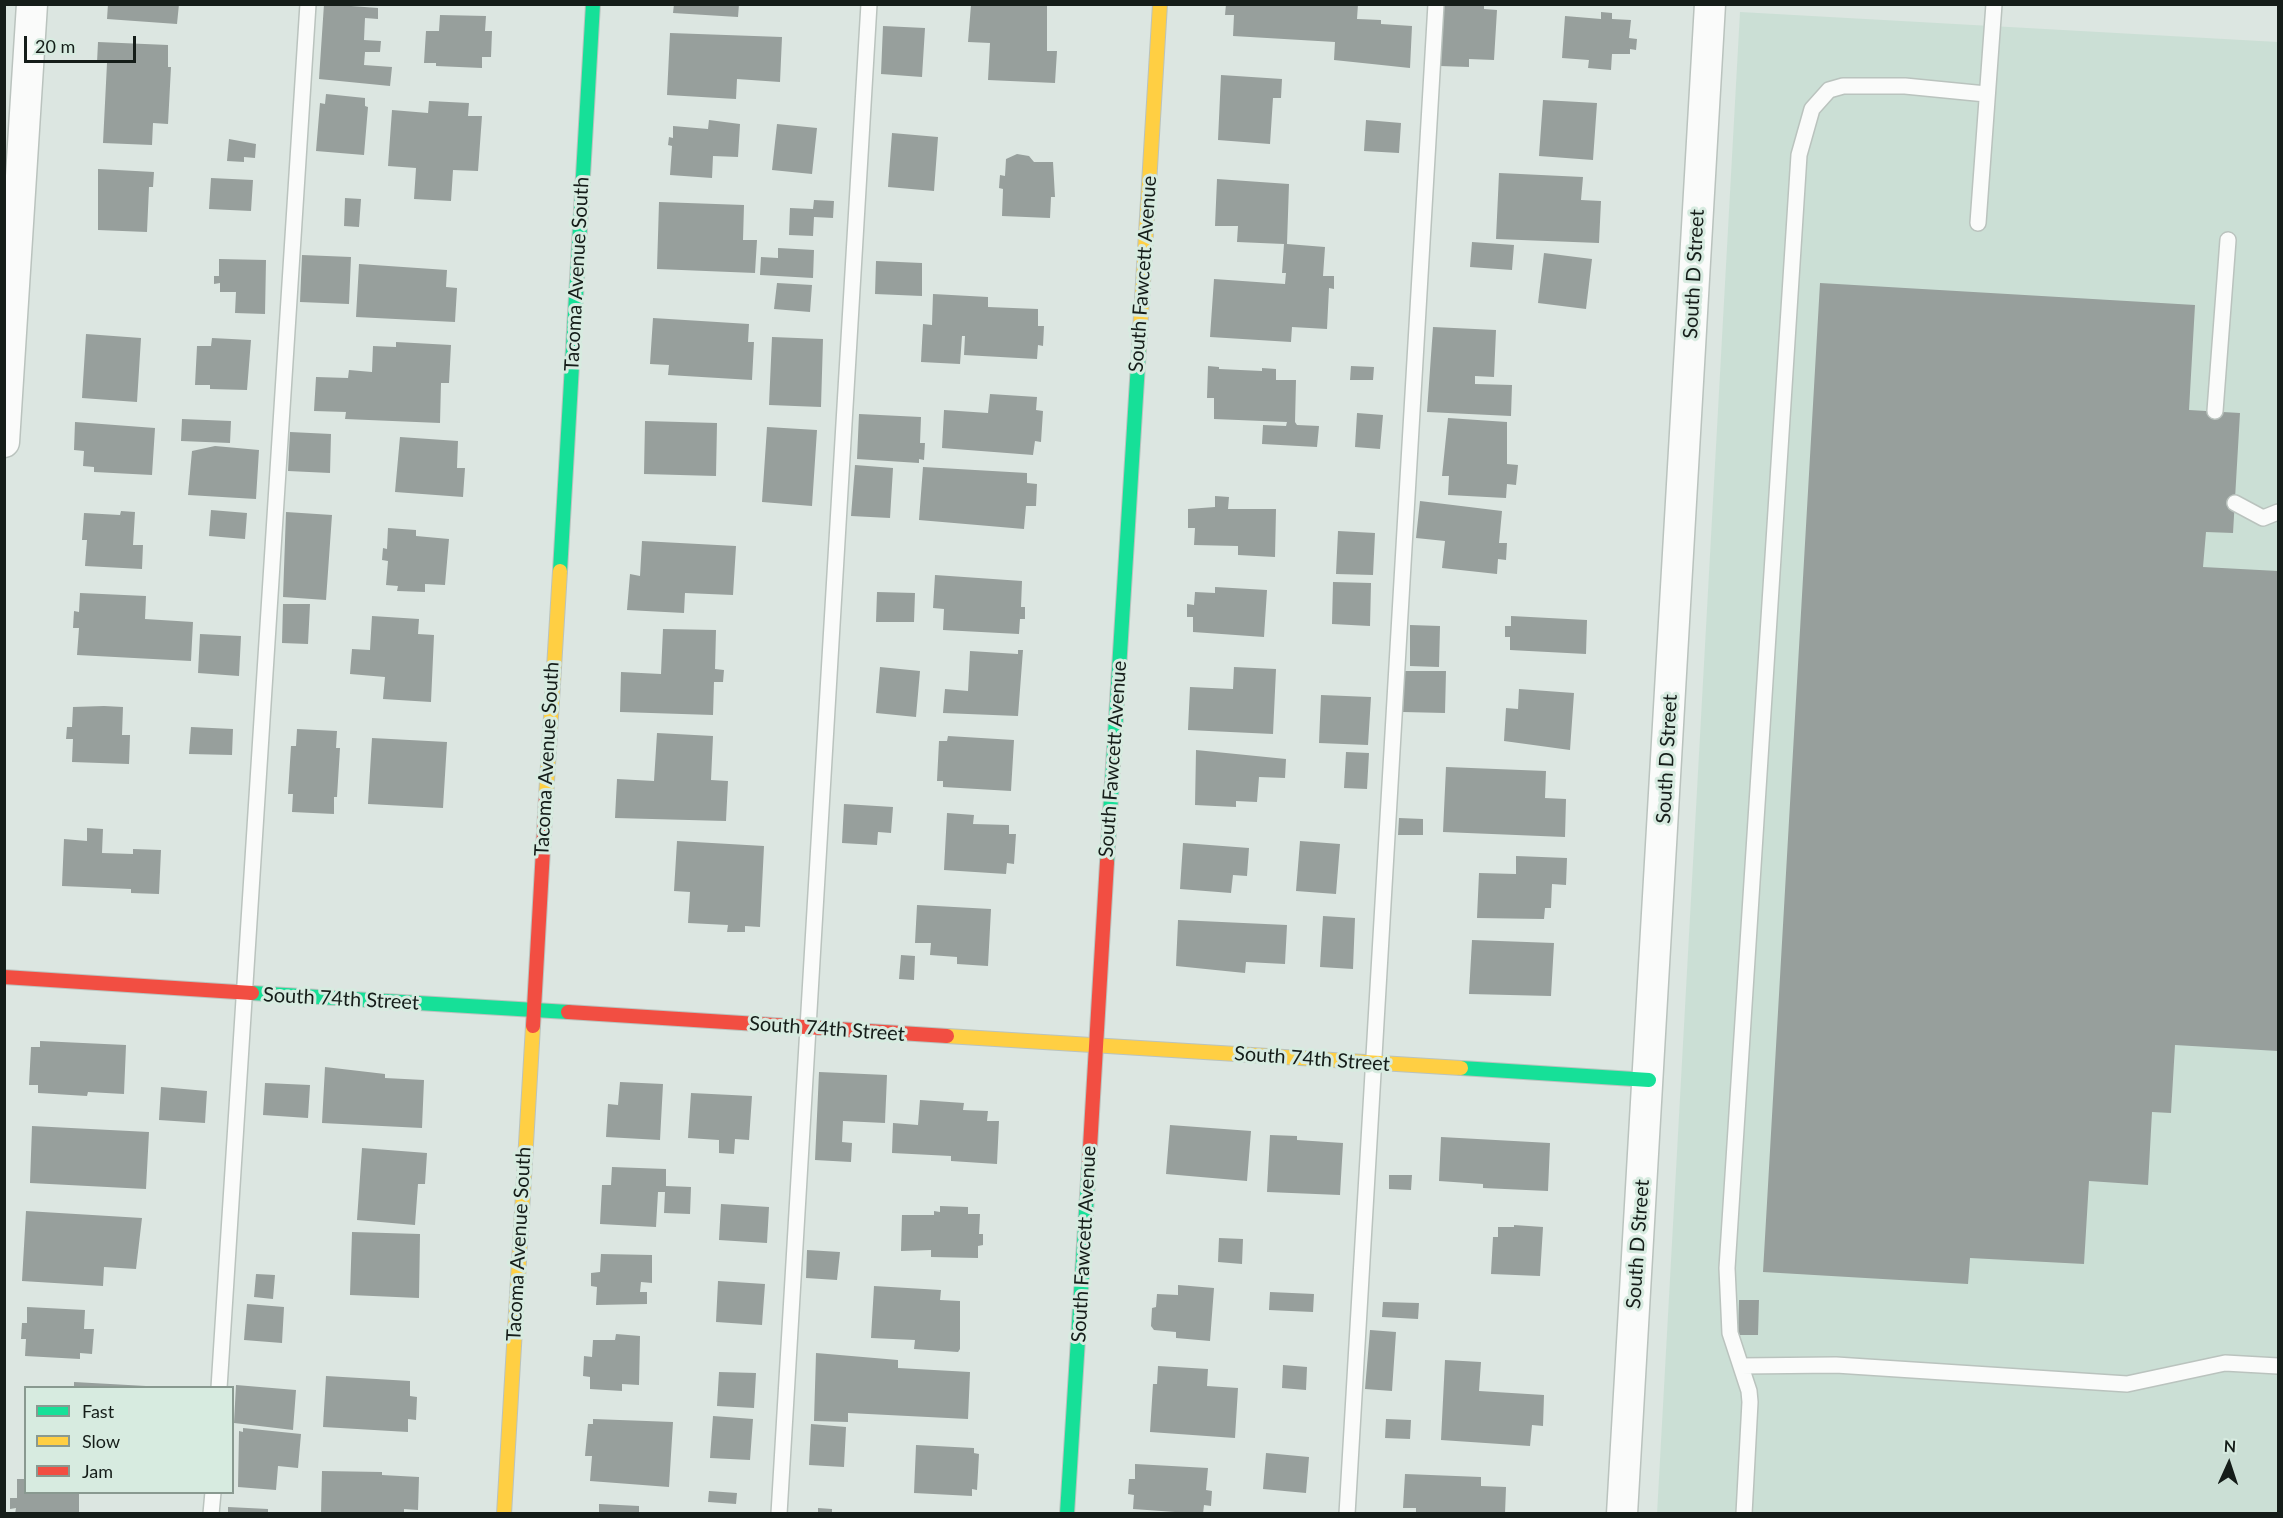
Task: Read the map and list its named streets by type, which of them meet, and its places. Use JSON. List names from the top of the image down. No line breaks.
{"streets":{"street":["Tacoma Avenue South","South Fawcett Avenue","South D Street","South 74th Street"]},"crossings":[["Tacoma Avenue South","South 74th Street"],["South Fawcett Avenue","South 74th Street"],["South D Street","South 74th Street"]],"legend":["Fast","Slow","Jam"],"scale_bar":"20 m","north":"top"}
